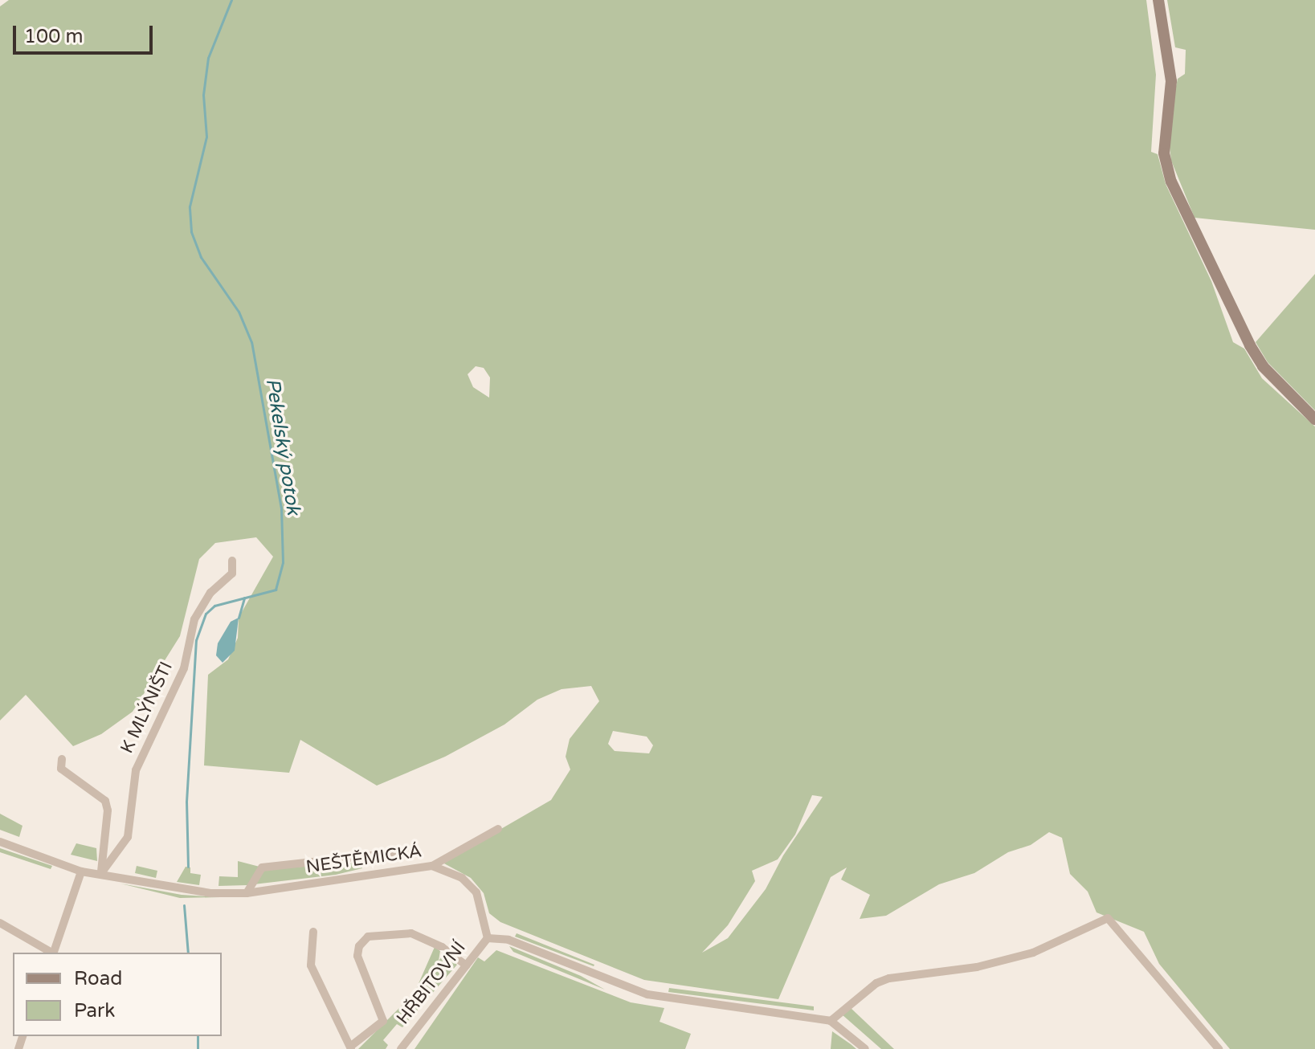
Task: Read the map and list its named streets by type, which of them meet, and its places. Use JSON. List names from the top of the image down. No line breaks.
{"streets":{"street":["K MLÝNIŠTI","NEŠTĚMICKÁ","HŘBITOVNÍ"]},"crossings":[["K MLÝNIŠTI","NEŠTĚMICKÁ"],["NEŠTĚMICKÁ","HŘBITOVNÍ"]],"water":["Pekelský potok"],"legend":["Road","Park"],"scale_bar":"100 m"}
